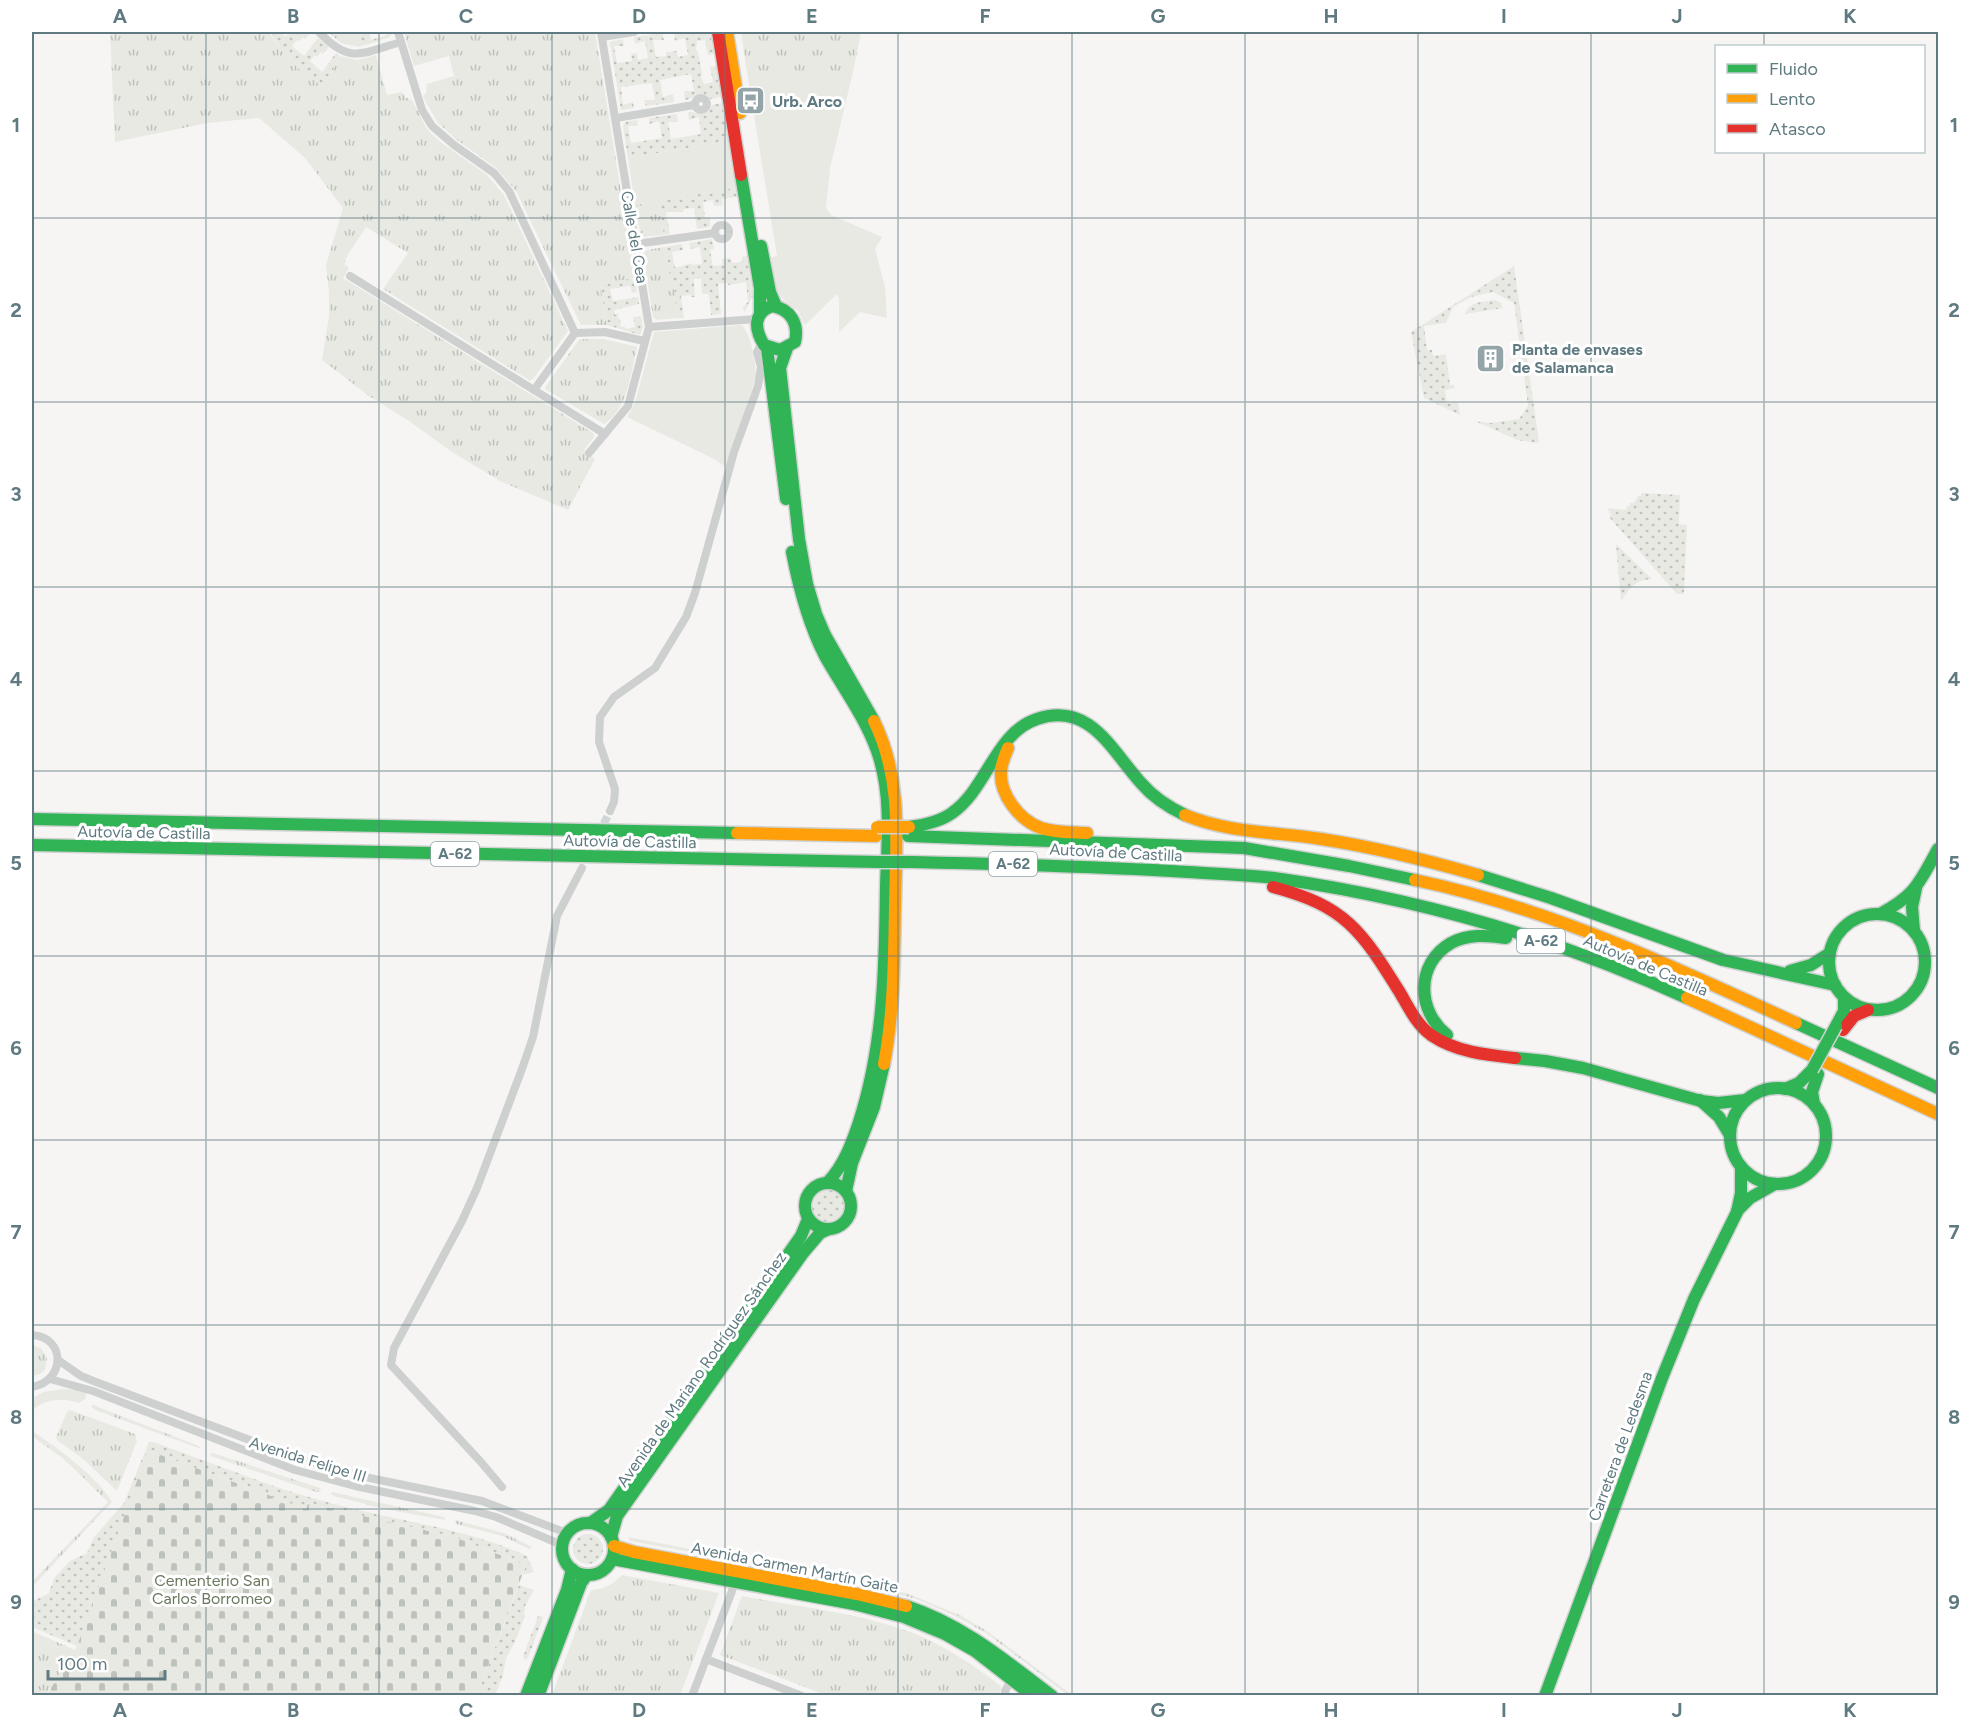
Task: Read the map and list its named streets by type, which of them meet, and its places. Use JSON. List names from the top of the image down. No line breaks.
{"streets":{"main road":["Autovía de Castilla","A-62","Avenida de Mariano Rodríguez Sánchez","Carretera de Ledesma","Avenida Carmen Martín Gaite"],"street":["Calle del Cea","Avenida Felipe III"]},"crossings":[["Avenida de Mariano Rodríguez Sánchez","Avenida Felipe III"],["Avenida de Mariano Rodríguez Sánchez","Avenida Carmen Martín Gaite"],["Avenida Felipe III","Avenida Carmen Martín Gaite"]],"parks":["Cementerio San Carlos Borromeo"],"places":{"bus stop":["Urb. Arco"],"building":["Planta de envases de Salamanca"]},"legend":["Fluido","Lento","Atasco"],"scale_bar":"100 m","grid":{"columns":["A","B","C","D","E","F","G","H","I","J","K"],"rows":["1","2","3","4","5","6","7","8","9"]}}
